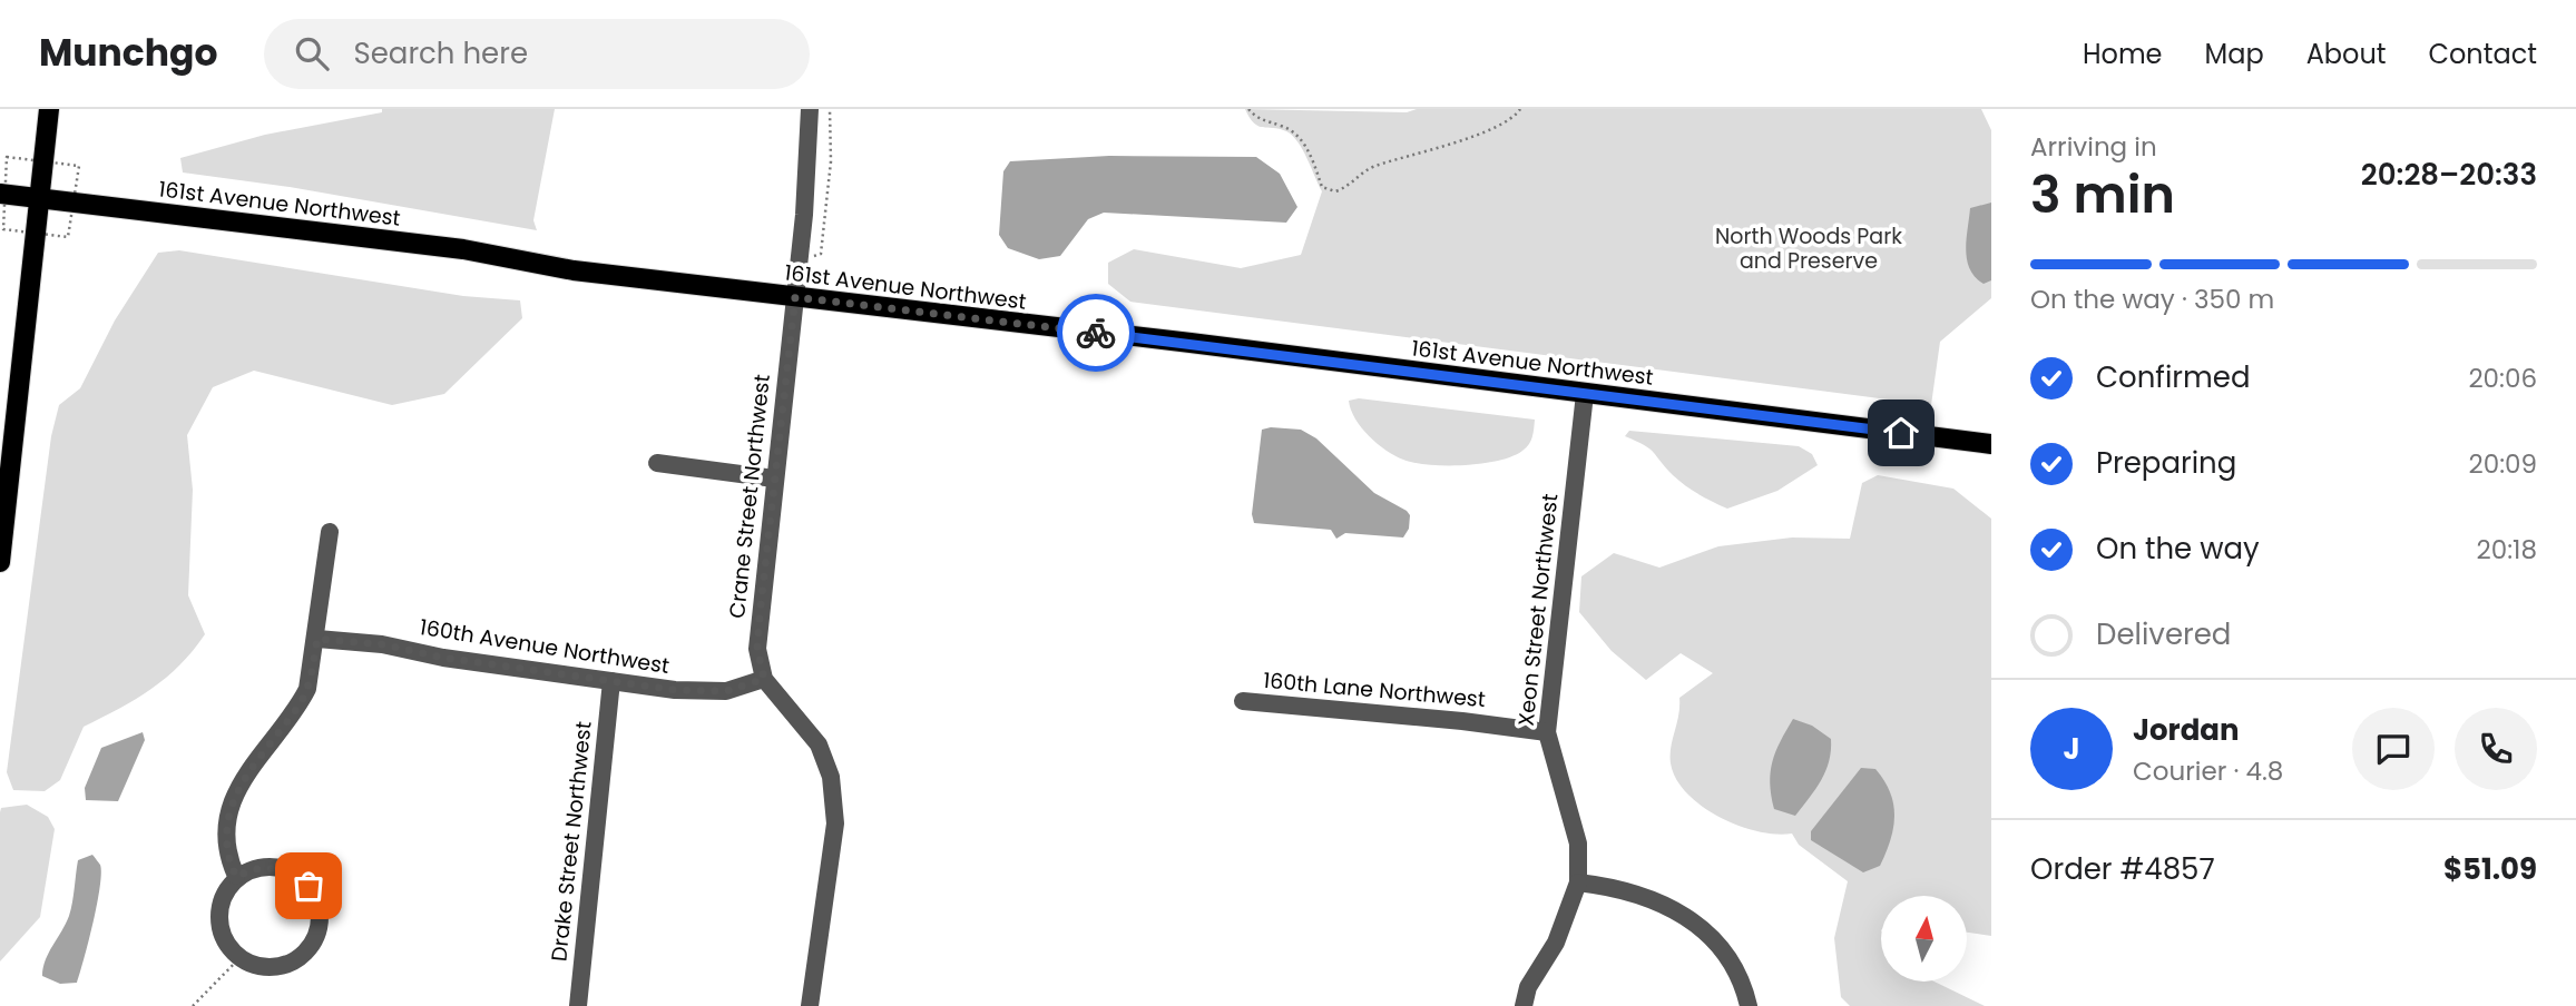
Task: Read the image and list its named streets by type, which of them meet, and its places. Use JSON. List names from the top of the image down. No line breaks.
{"streets":{"main road":["161st Avenue Northwest"],"street":["Crane Street Northwest","Xeon Street Northwest","160th Avenue Northwest","160th Lane Northwest","Drake Street Northwest"]},"crossings":[["161st Avenue Northwest","Crane Street Northwest"],["161st Avenue Northwest","Xeon Street Northwest"],["Crane Street Northwest","160th Avenue Northwest"],["Xeon Street Northwest","160th Lane Northwest"],["160th Avenue Northwest","Drake Street Northwest"]],"parks":["North Woods Park and Preserve"],"north":"top","page":{"header":"Munchgo","search":"Search here","nav":["Home","Map","About","Contact"],"heading":["3 min","Arriving in","20:28–20:33"],"panel":["Jordan","Courier · 4.8","Order #4857","$51.09"],"bar":"On the way · 350 m","list":[["Confirmed","20:06"],["Preparing","20:09"],["On the way","20:18"],"Delivered"],"round":"J"}}
